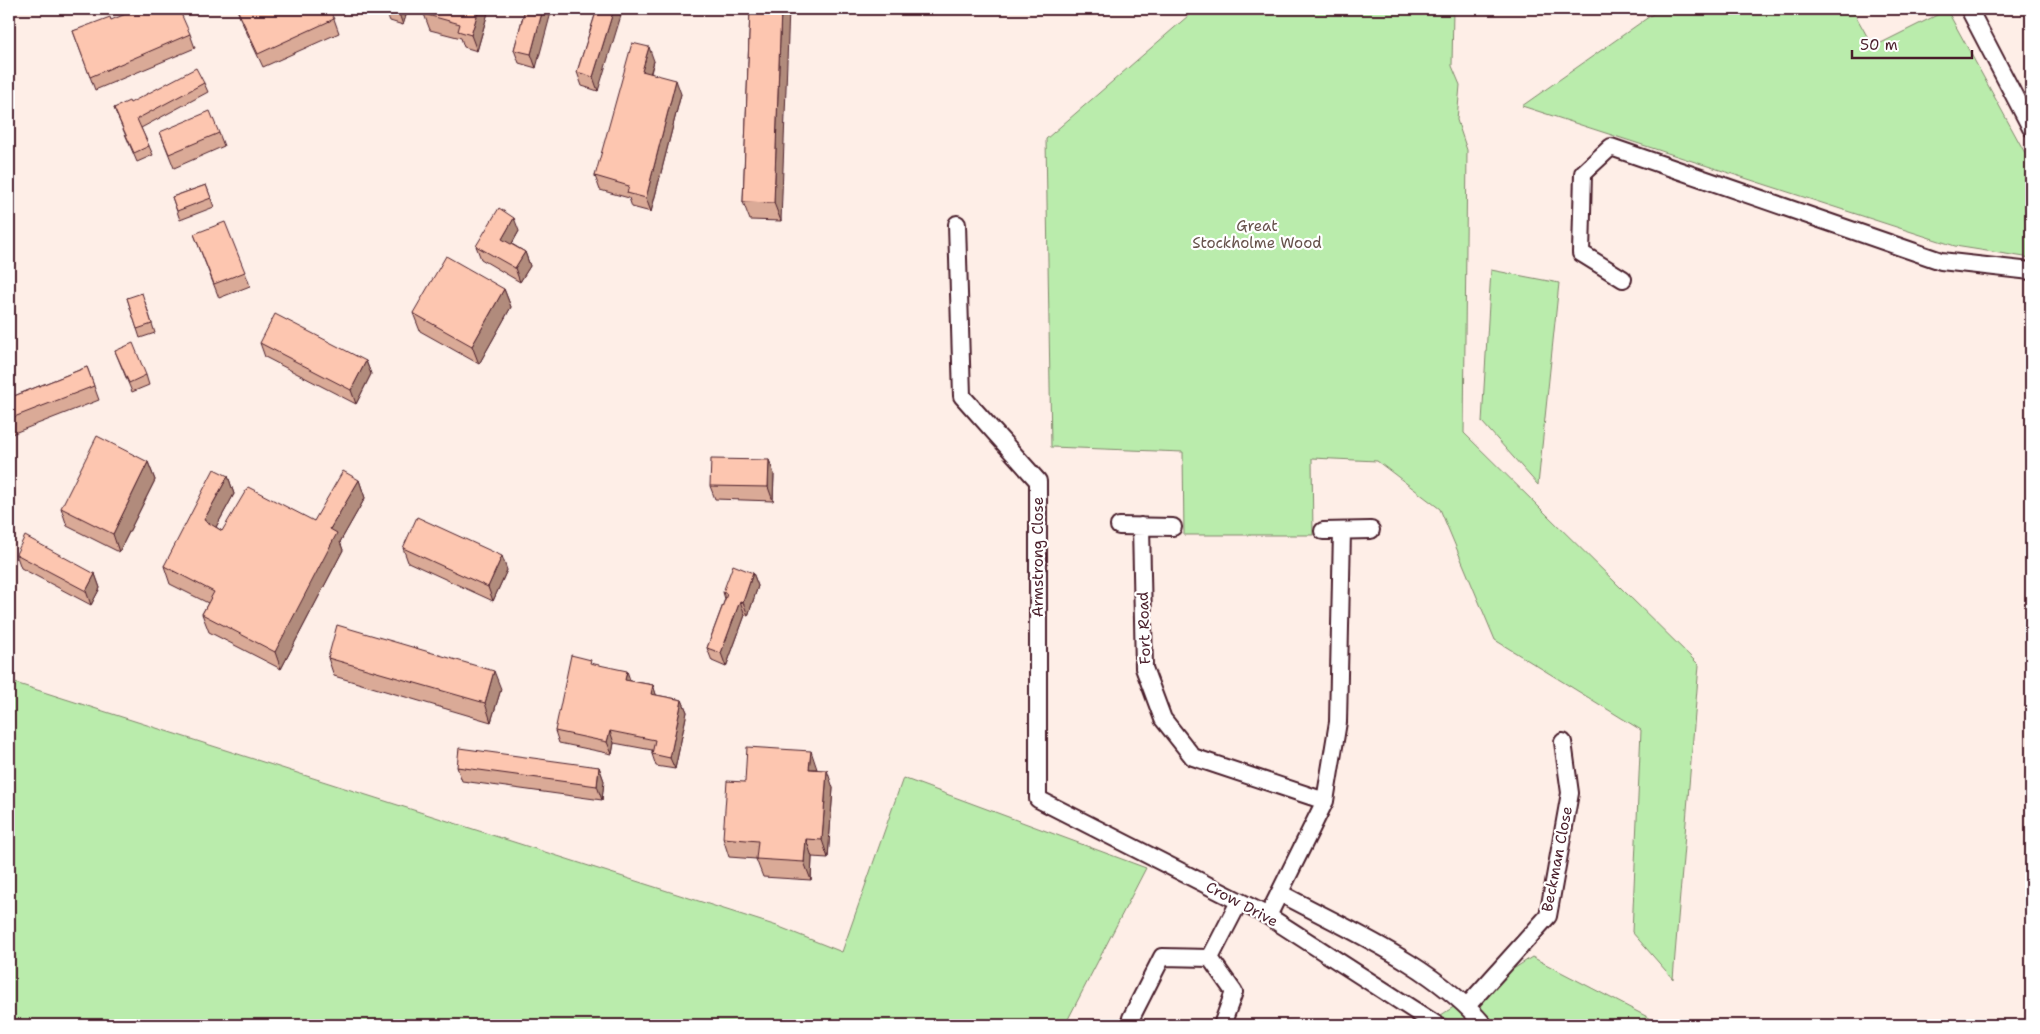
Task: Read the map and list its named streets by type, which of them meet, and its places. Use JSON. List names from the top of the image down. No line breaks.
{"streets":{"street":["Armstrong Close","Fort Road","Beckman Close","Crow Drive"]},"crossings":[["Armstrong Close","Crow Drive"]],"parks":["Great Stockholme Wood"],"scale_bar":"50 m"}
